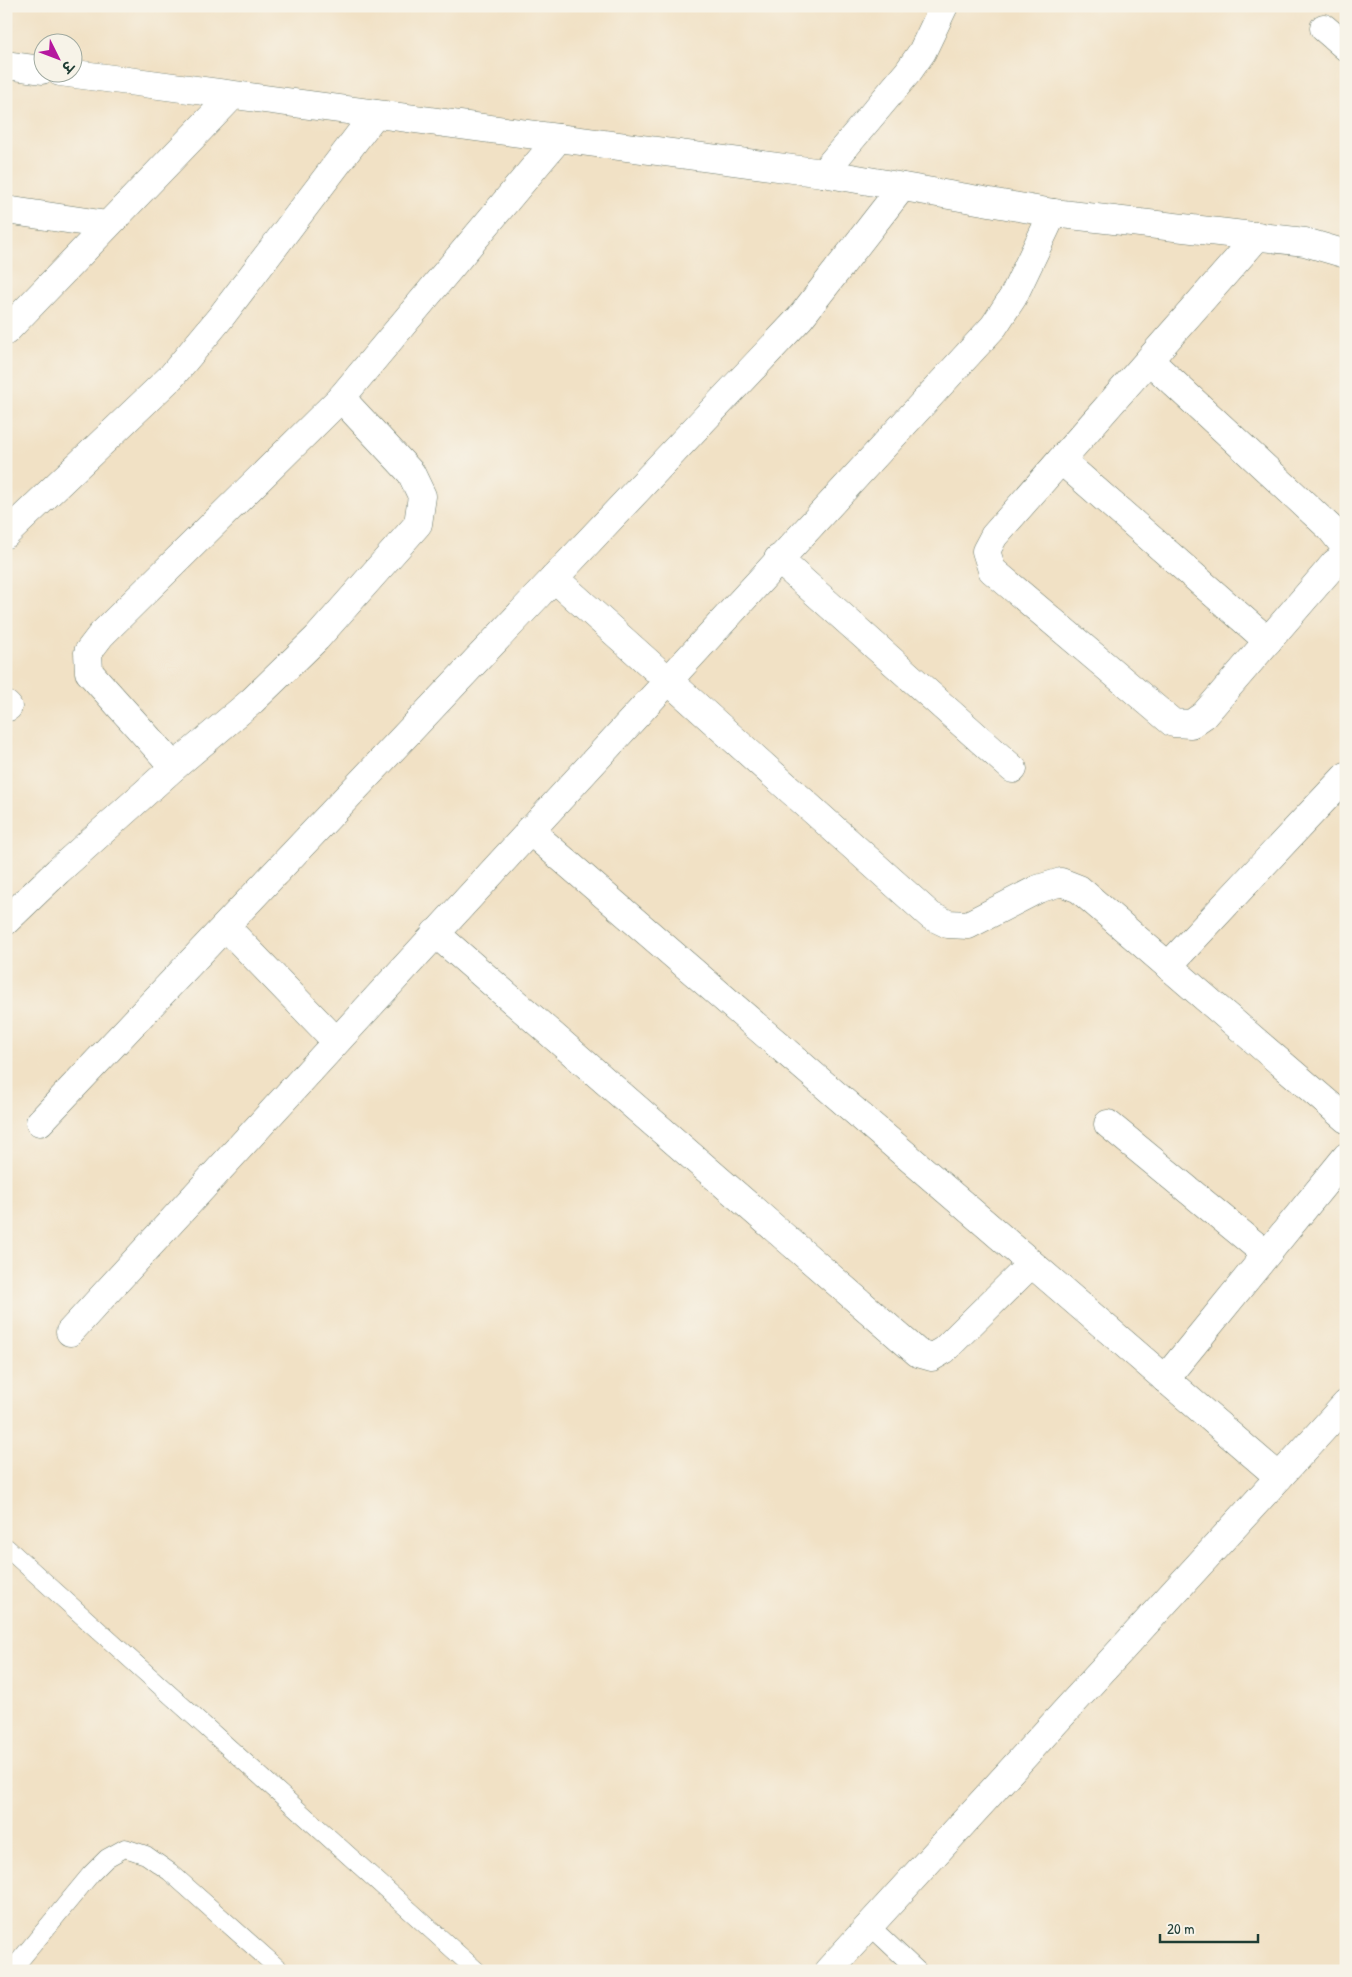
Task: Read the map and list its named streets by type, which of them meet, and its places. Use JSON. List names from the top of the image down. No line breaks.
{"scale_bar":"20 m","north":"bottom right"}
